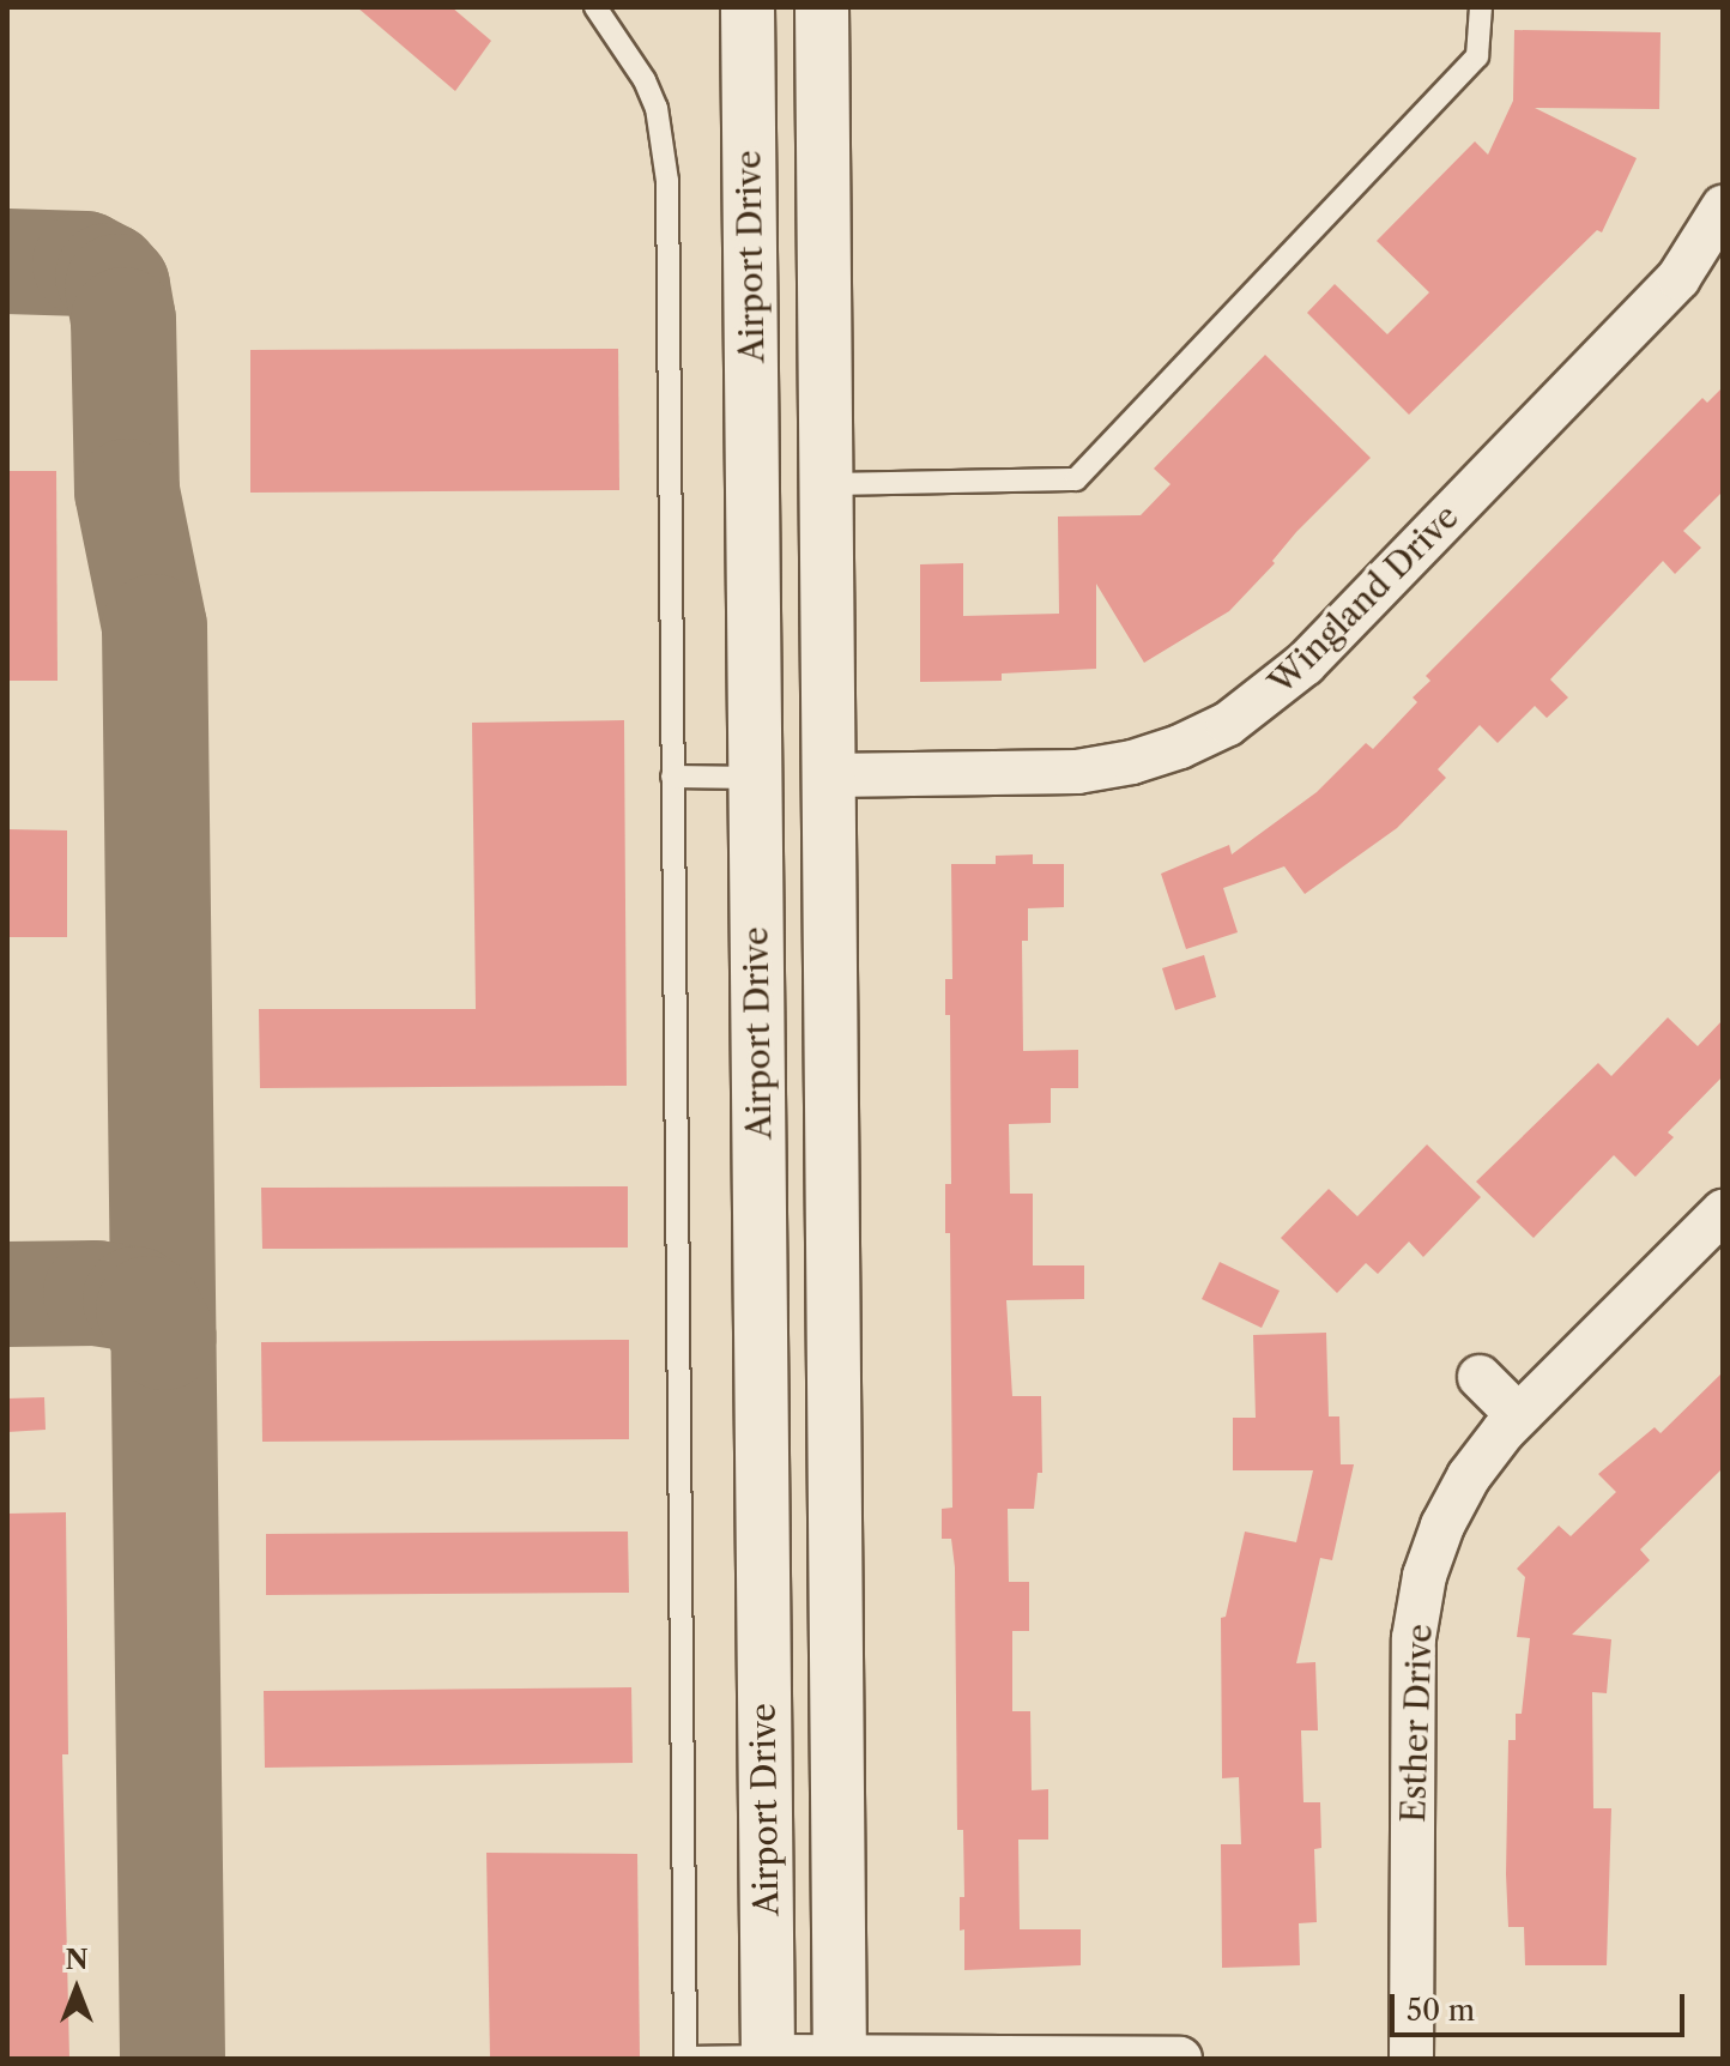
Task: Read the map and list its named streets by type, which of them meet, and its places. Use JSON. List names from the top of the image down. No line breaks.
{"streets":{"main road":["Airport Drive"],"street":["Wingland Drive","Esther Drive"]},"scale_bar":"50 m","north":"top"}
